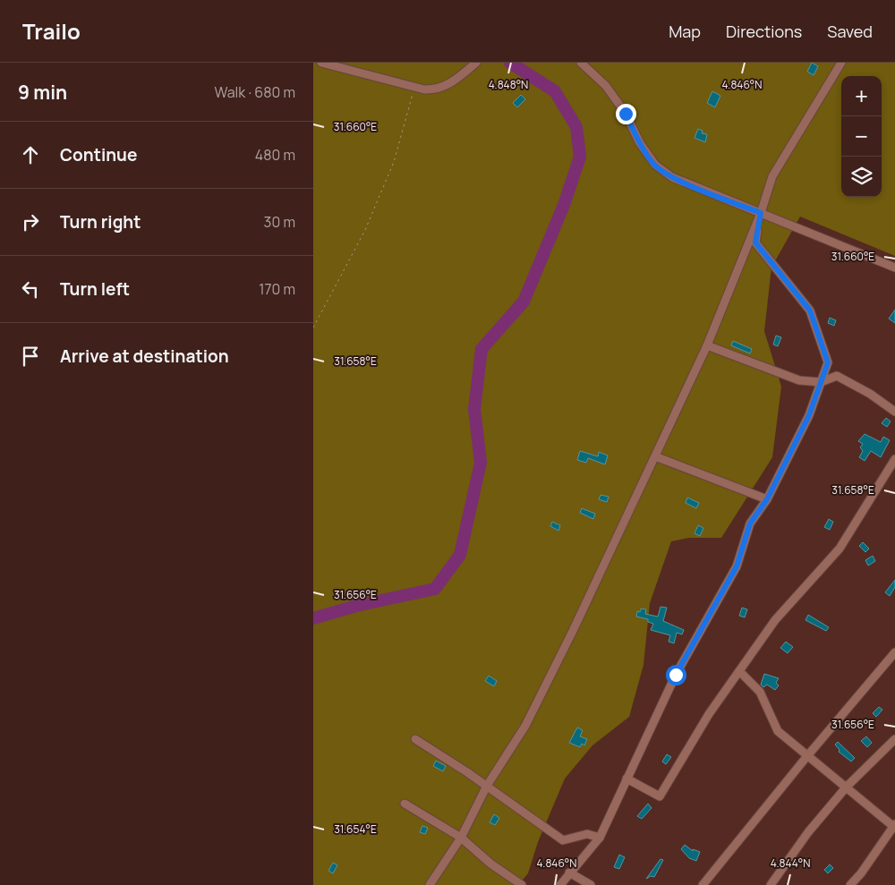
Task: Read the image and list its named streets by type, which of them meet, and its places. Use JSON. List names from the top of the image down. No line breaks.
{"page":{"header":"Trailo","nav":["Map","Directions","Saved"],"heading":["9 min","Walk · 680 m"],"map_buttons":["+","−"],"list":[["Continue","480 m"],["Turn right","30 m"],["Turn left","170 m"],"Arrive at destination"]},"coordinates":["4.846°N","4.848°N","31.660°E","31.658°E","31.656°E","31.654°E","4.844°N"]}
